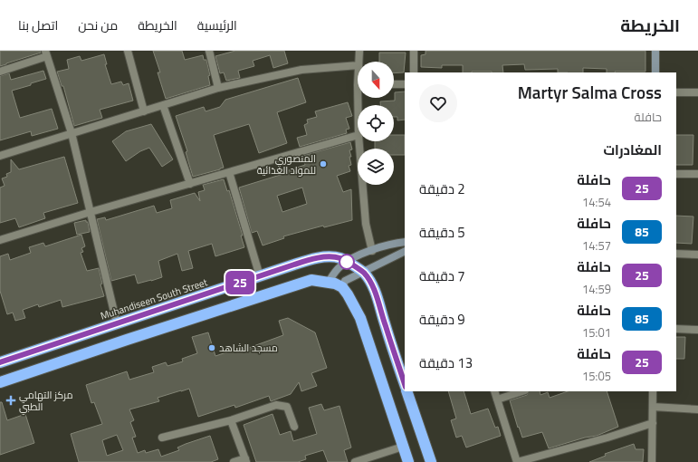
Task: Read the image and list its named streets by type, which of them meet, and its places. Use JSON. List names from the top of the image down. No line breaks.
{"streets":{"highway":["Muhandiseen South Street"]},"places":{"other":["المنصوري للمواد الغذائية","مسجد الشاهد"],"health":["مركز التهامي الطبي"]},"lines":["bus line 25"],"north":"bottom","page":{"header":"الخريطة","nav":["الرئيسية","الخريطة","من نحن","اتصل بنا"],"on_map":"25","heading":[["Martyr Salma Cross","حافلة"],"المغادرات"],"list":[{"mark":"25","name":"حافلة","note":"14:54","value":"2 دقيقة"},{"mark":"85","name":"حافلة","note":"14:57","value":"5 دقيقة"},{"mark":"25","name":"حافلة","note":"14:59","value":"7 دقيقة"},{"mark":"85","name":"حافلة","note":"15:01","value":"9 دقيقة"},{"mark":"25","name":"حافلة","note":"15:05","value":"13 دقيقة"}]}}
